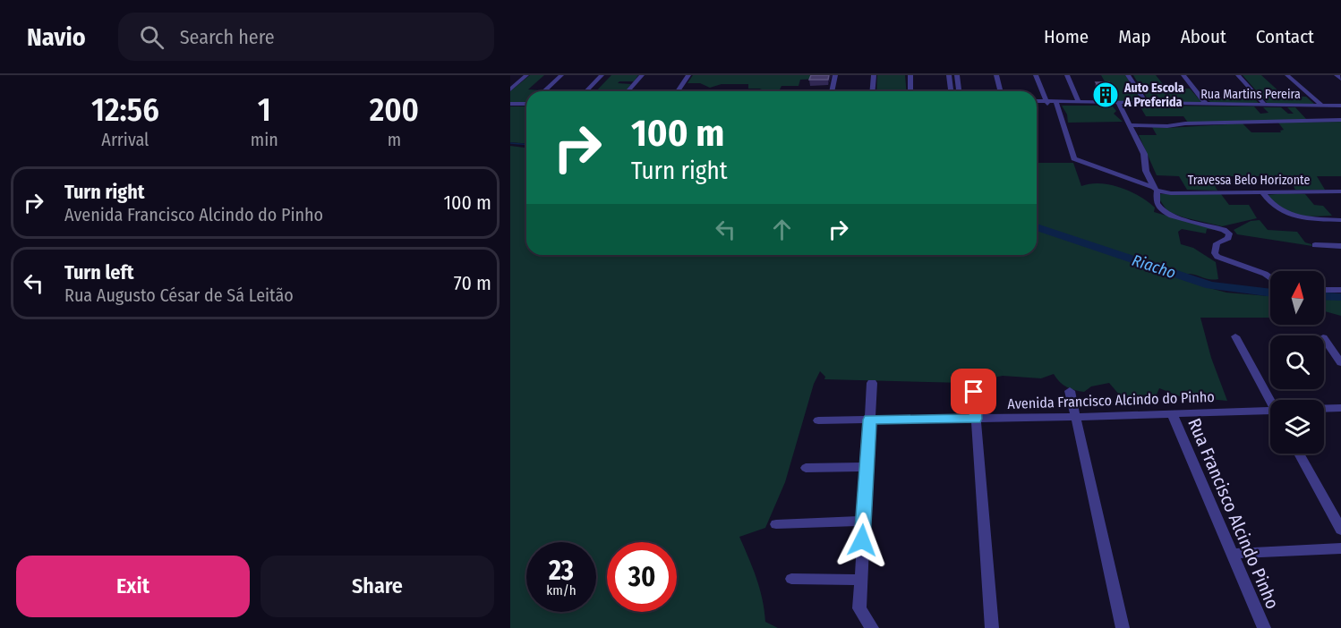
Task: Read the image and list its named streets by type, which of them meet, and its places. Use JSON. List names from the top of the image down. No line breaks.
{"streets":{"street":["Rua Martins Pereira","Travessa Belo Horizonte","Avenida Francisco Alcindo do Pinho","Rua Francisco Alcindo Pinho"]},"crossings":[["Rua Martins Pereira","Travessa Belo Horizonte"],["Avenida Francisco Alcindo do Pinho","Rua Francisco Alcindo Pinho"]],"water":["Riacho"],"places":{"building":["Auto Escola A Preferida"]},"north":"top","page":{"header":"Navio","search":"Search here","nav":["Home","Map","About","Contact"],"eta":["12:56","Arrival","1","min","200","m"],"turn":["100 m","Turn right"],"list":[{"name":"Turn right","note":"Avenida Francisco Alcindo do Pinho","value":"100 m"},{"name":"Turn left","note":"Rua Augusto César de Sá Leitão","value":"70 m"}],"speed":"23 km/h","limit":"30","buttons":["Exit","Share"]}}
